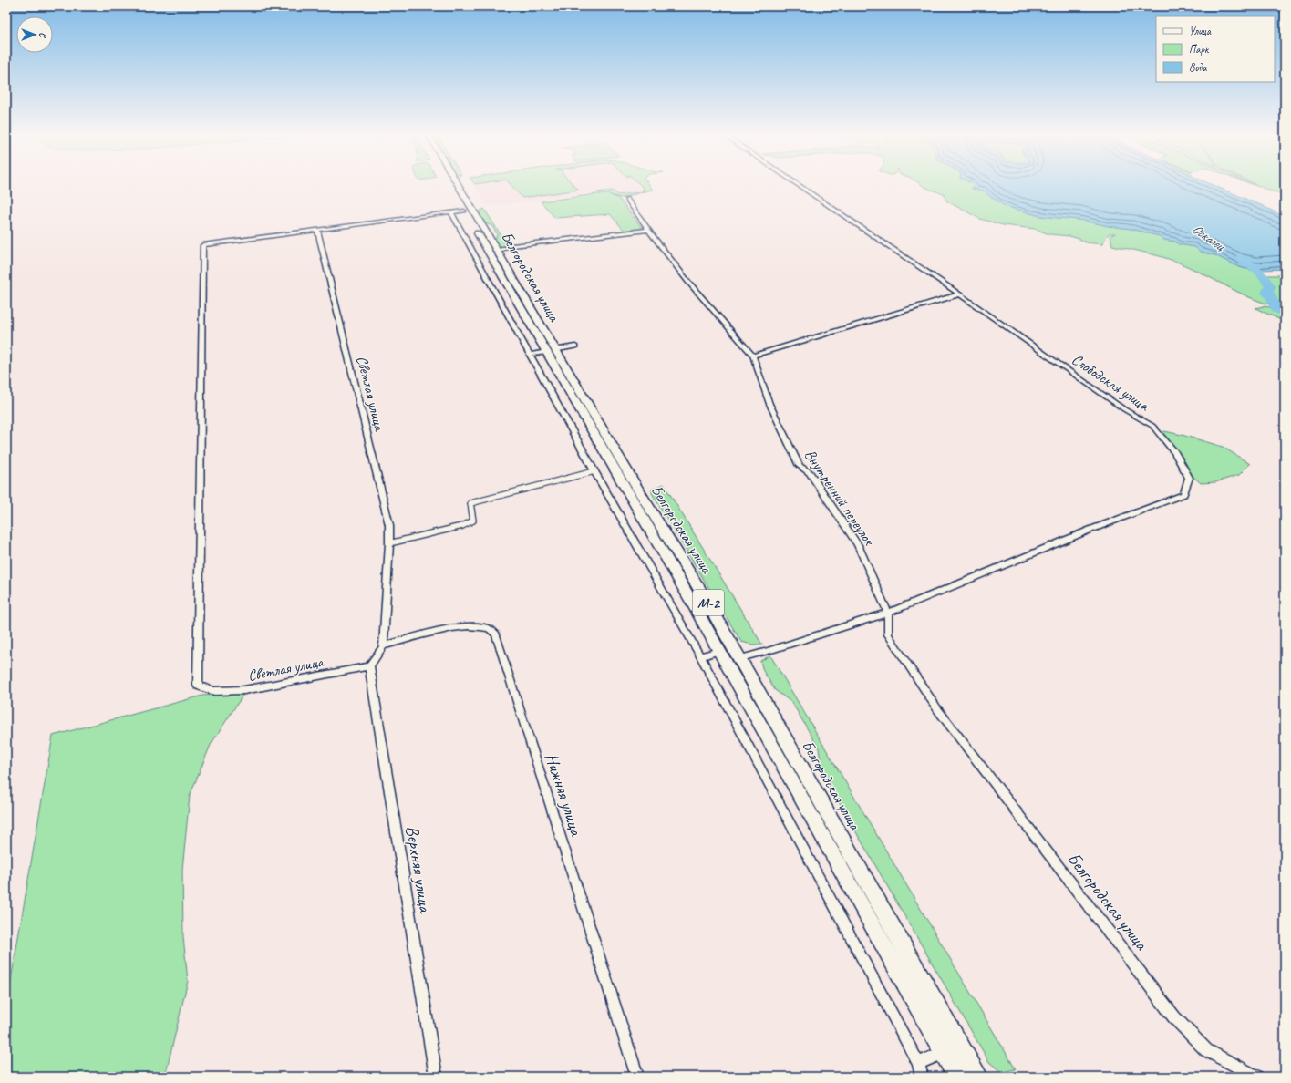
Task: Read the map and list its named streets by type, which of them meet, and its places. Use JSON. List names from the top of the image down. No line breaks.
{"streets":{"main road":["Белгородская улица","М-2"],"street":["Слободская улица","Светлая улица","Внутренний переулок","Нижняя улица","Верхняя улица"]},"crossings":[["Белгородская улица","Слободская улица"],["Белгородская улица","Внутренний переулок"],["Слободская улица","Внутренний переулок"],["Светлая улица","Нижняя улица"],["Светлая улица","Верхняя улица"]],"water":["Осколец"],"legend":["Улица","Парк","Вода"],"north":"right"}
